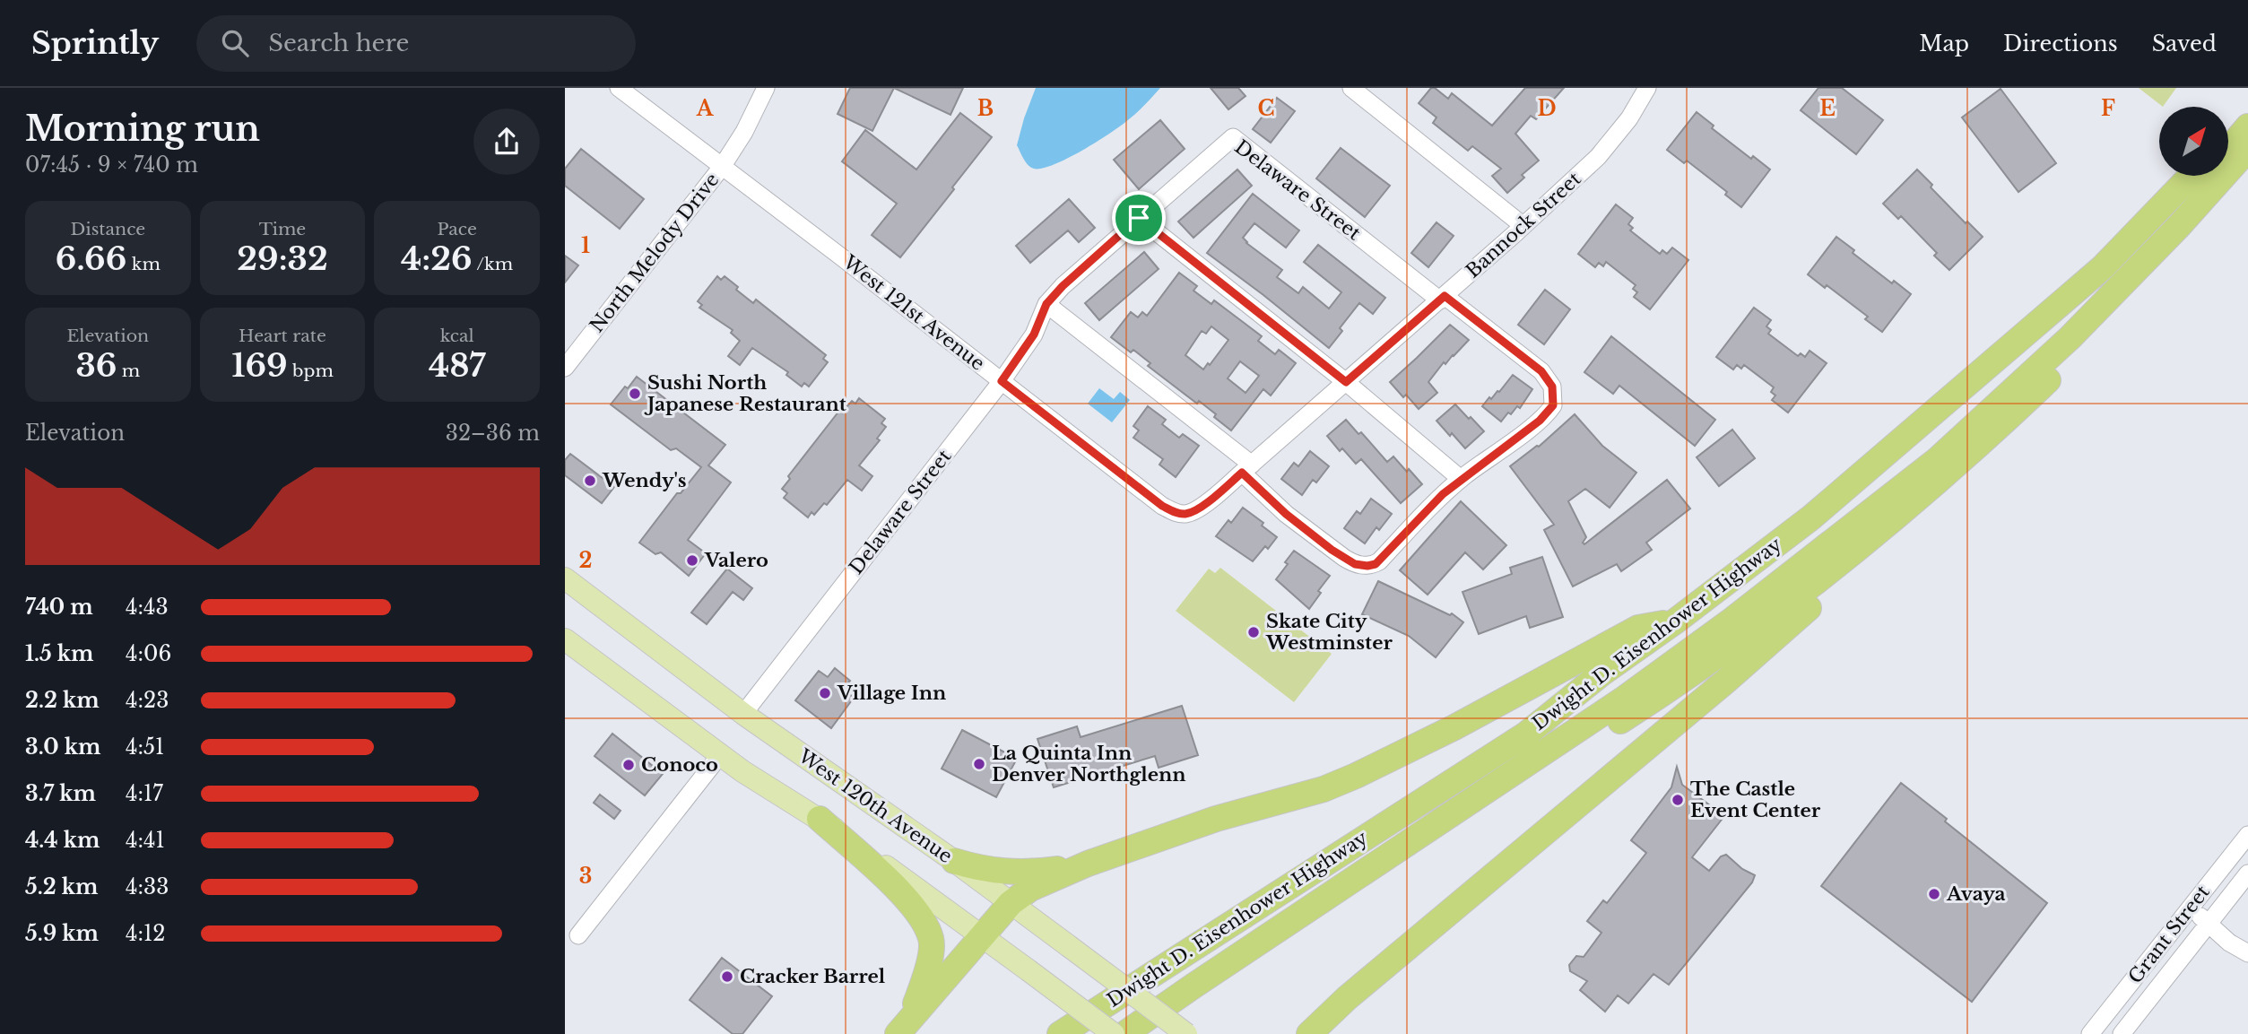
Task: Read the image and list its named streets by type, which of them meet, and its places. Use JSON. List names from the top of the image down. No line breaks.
{"streets":{"highway":["Dwight D. Eisenhower Highway"],"main road":["West 120th Avenue"],"street":["Delaware Street","Bannock Street","North Melody Drive","West 121st Avenue","Grant Street"]},"crossings":[["Delaware Street","Bannock Street"],["Delaware Street","West 121st Avenue"],["Delaware Street","West 120th Avenue"],["Bannock Street","West 121st Avenue"],["North Melody Drive","West 121st Avenue"]],"places":["Sushi North Japanese Restaurant","Wendy's","Valero","Skate City Westminster","Village Inn","La Quinta Inn Denver Northglenn","Conoco","The Castle Event Center","Avaya","Cracker Barrel"],"north":"top right","page":{"header":"Sprintly","search":"Search here","nav":["Map","Directions","Saved"],"heading":["Morning run","07:45 · 9 × 740 m"],"stats":[["Distance","6.66 km"],["Time","29:32"],["Pace","4:26 /km"],["Elevation","36 m"],["Heart rate","169 bpm"],["kcal","487"]],"chart":["Elevation","32–36 m"],"list":[{"name":"740 m","note":"4:43"},{"name":"1.5 km","note":"4:06"},{"name":"2.2 km","note":"4:23"},{"name":"3.0 km","note":"4:51"},{"name":"3.7 km","note":"4:17"},{"name":"4.4 km","note":"4:41"},{"name":"5.2 km","note":"4:33"},{"name":"5.9 km","note":"4:12"}]},"grid":{"columns":["A","B","C","D","E","F"],"rows":["1","2","3"]}}
